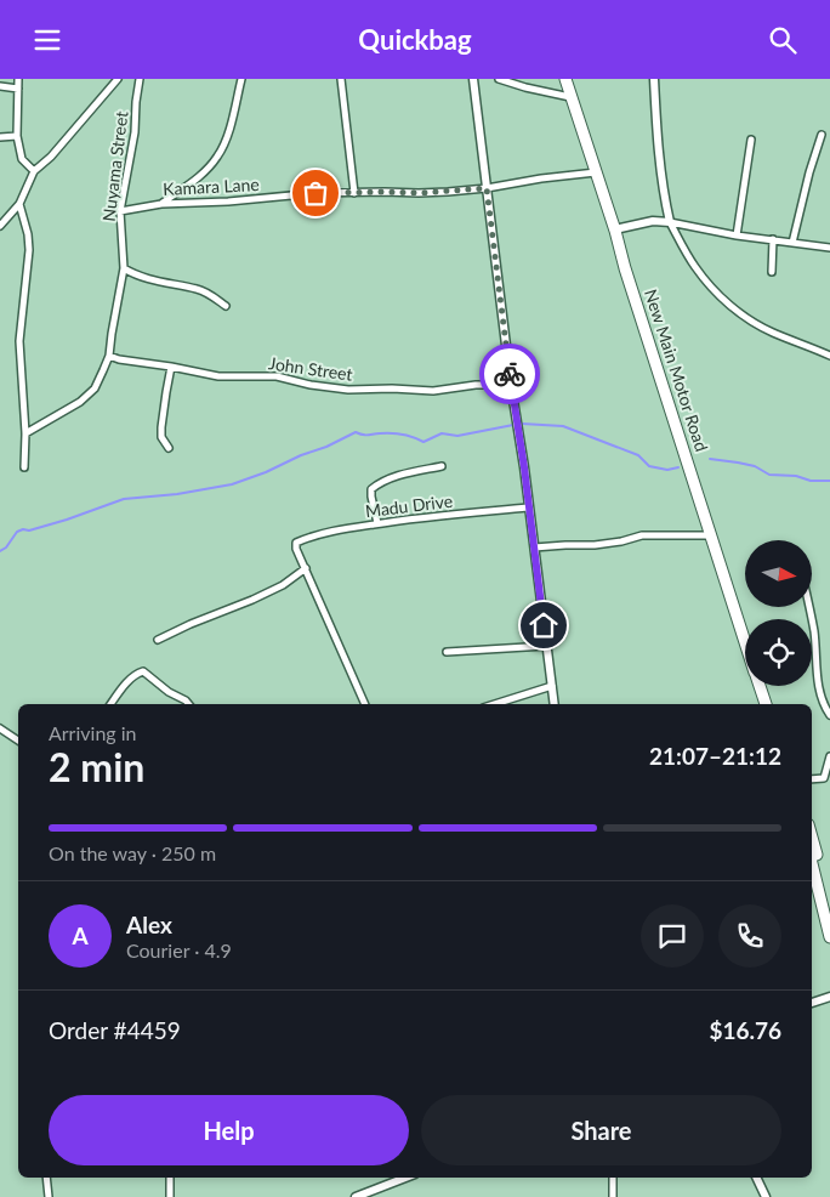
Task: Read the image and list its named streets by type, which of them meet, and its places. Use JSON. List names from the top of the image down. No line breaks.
{"streets":{"highway":["New Main Motor Road"],"street":["Nuyama Street","Kamara Lane","John Street","Madu Drive"]},"crossings":[["Nuyama Street","Kamara Lane"],["Nuyama Street","John Street"],["Kamara Lane","New Main Motor Road"]],"north":"right","page":{"header":"Quickbag","heading":["2 min","Arriving in","21:07–21:12"],"panel":["Alex","Courier · 4.9","Order #4459","$16.76"],"bar":"On the way · 250 m","round":"A","buttons":["Help","Share"]}}
